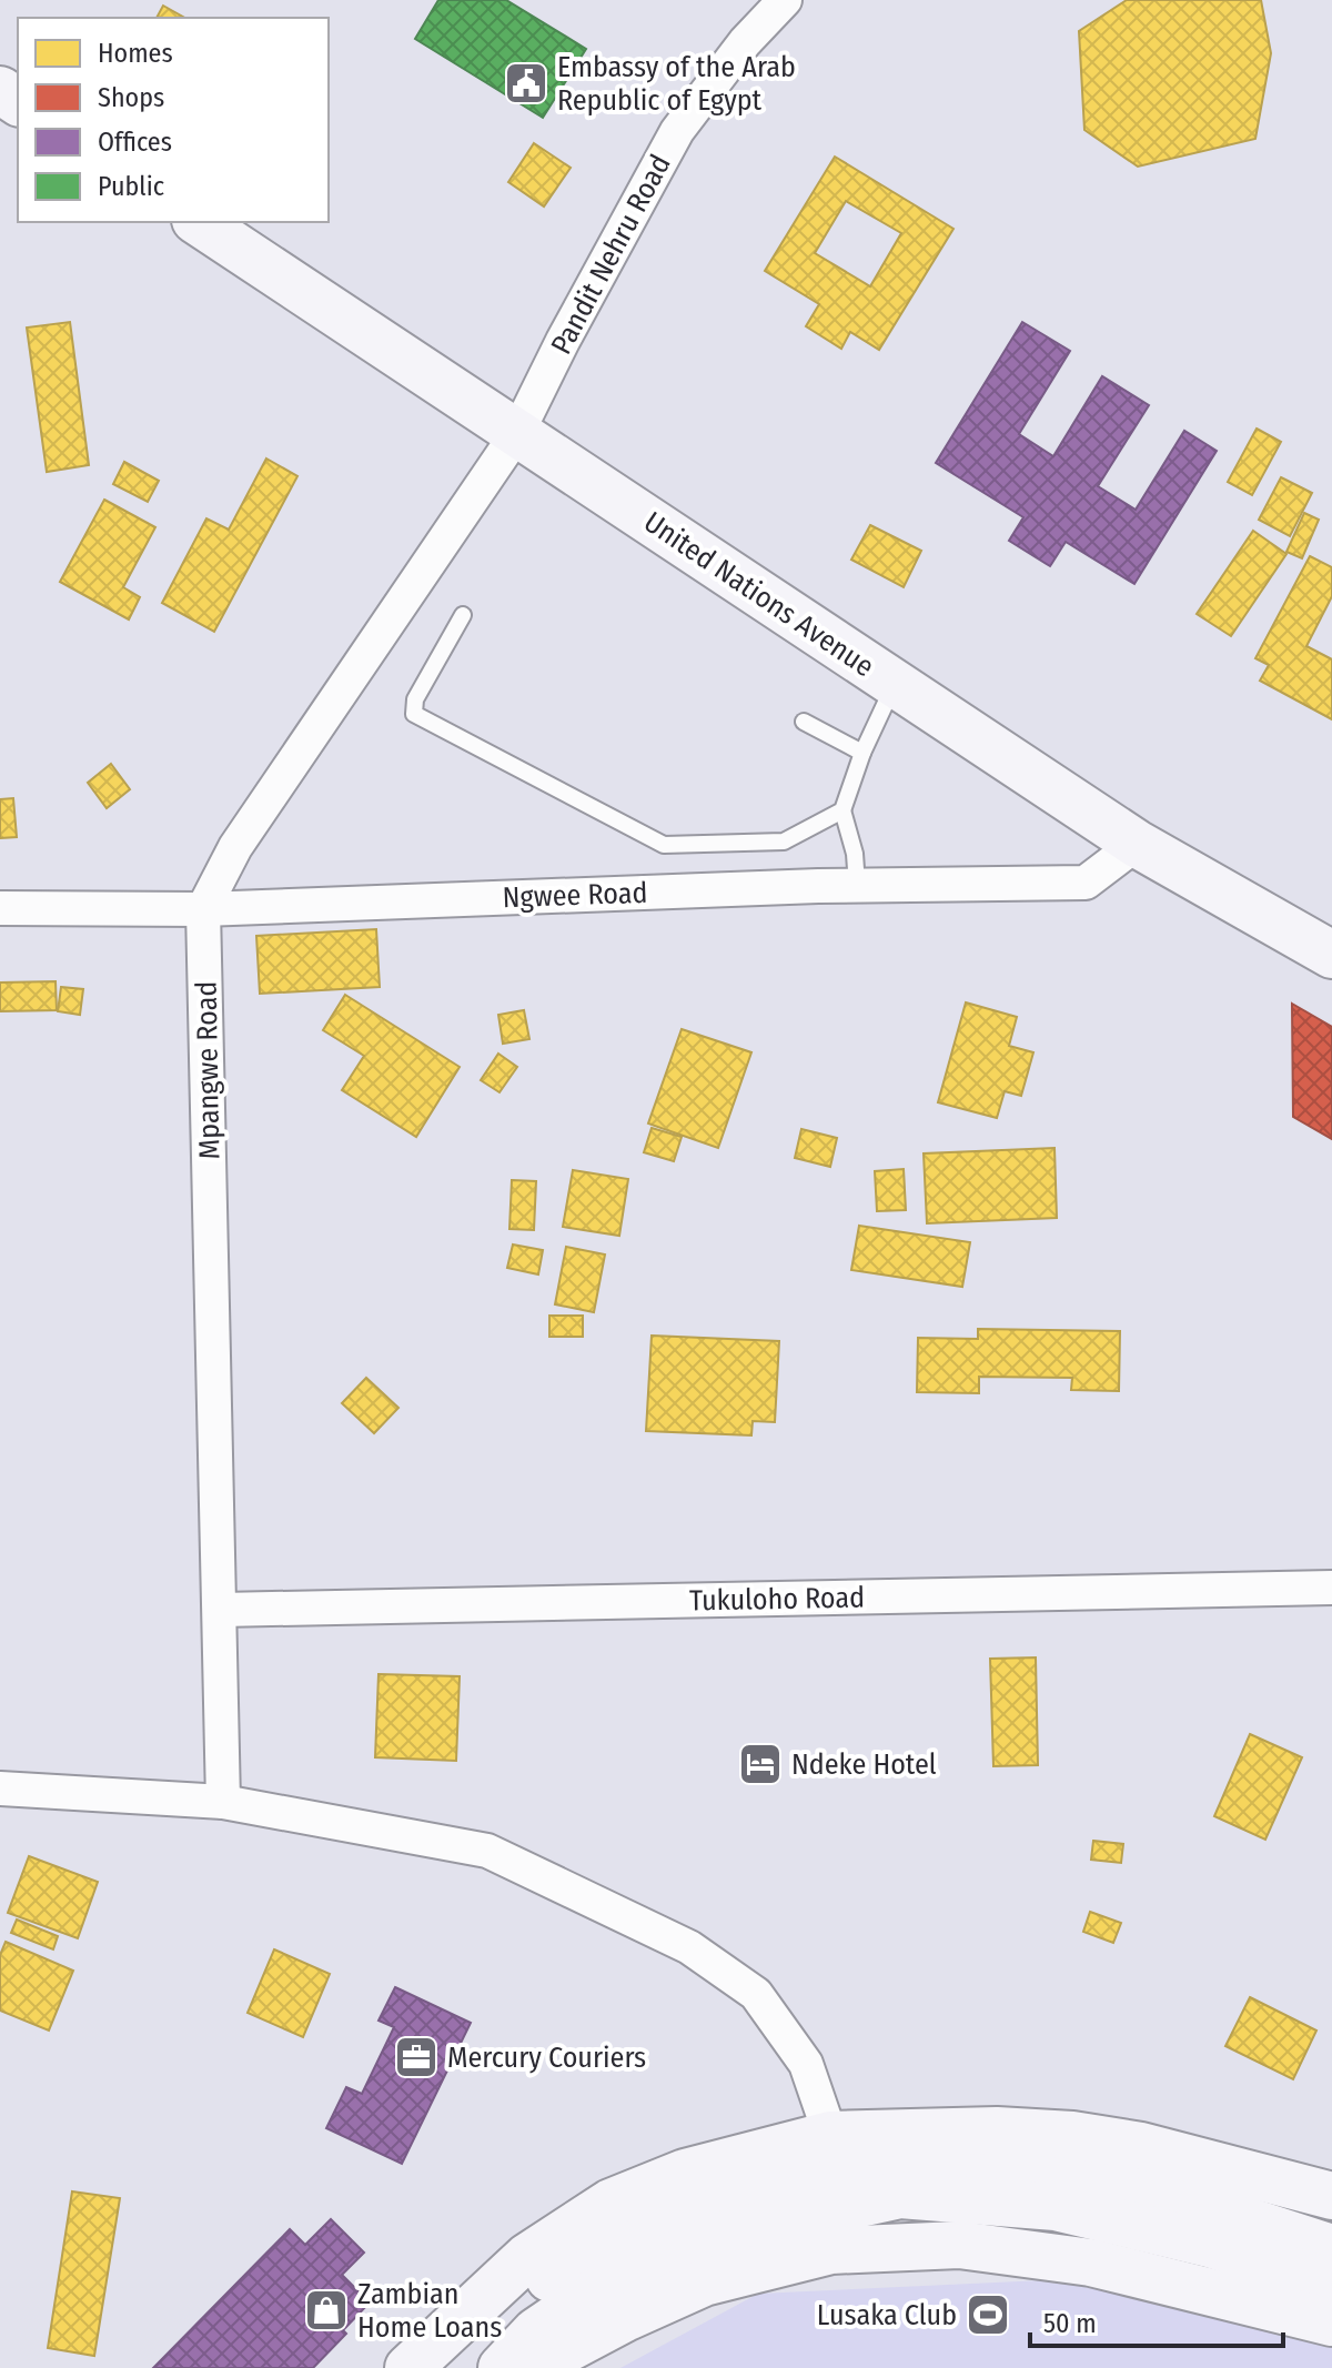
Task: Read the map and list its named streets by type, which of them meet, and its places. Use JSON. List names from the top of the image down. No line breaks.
{"streets":{"main road":["United Nations Avenue"],"street":["Pandit Nehru Road","Ngwee Road","Mpangwe Road","Tukuloho Road"]},"crossings":[["Pandit Nehru Road","United Nations Avenue"],["Pandit Nehru Road","Mpangwe Road"],["United Nations Avenue","Ngwee Road"],["United Nations Avenue","Mpangwe Road"],["Ngwee Road","Mpangwe Road"],["Mpangwe Road","Tukuloho Road"]],"places":{"public building":["Embassy of the Arab Republic of Egypt"],"hotel":["Ndeke Hotel"],"office":["Mercury Couriers"],"shop":["Zambian Home Loans"],"sports":["Lusaka Club"]},"legend":["Homes","Shops","Offices","Public"],"scale_bar":"50 m"}
